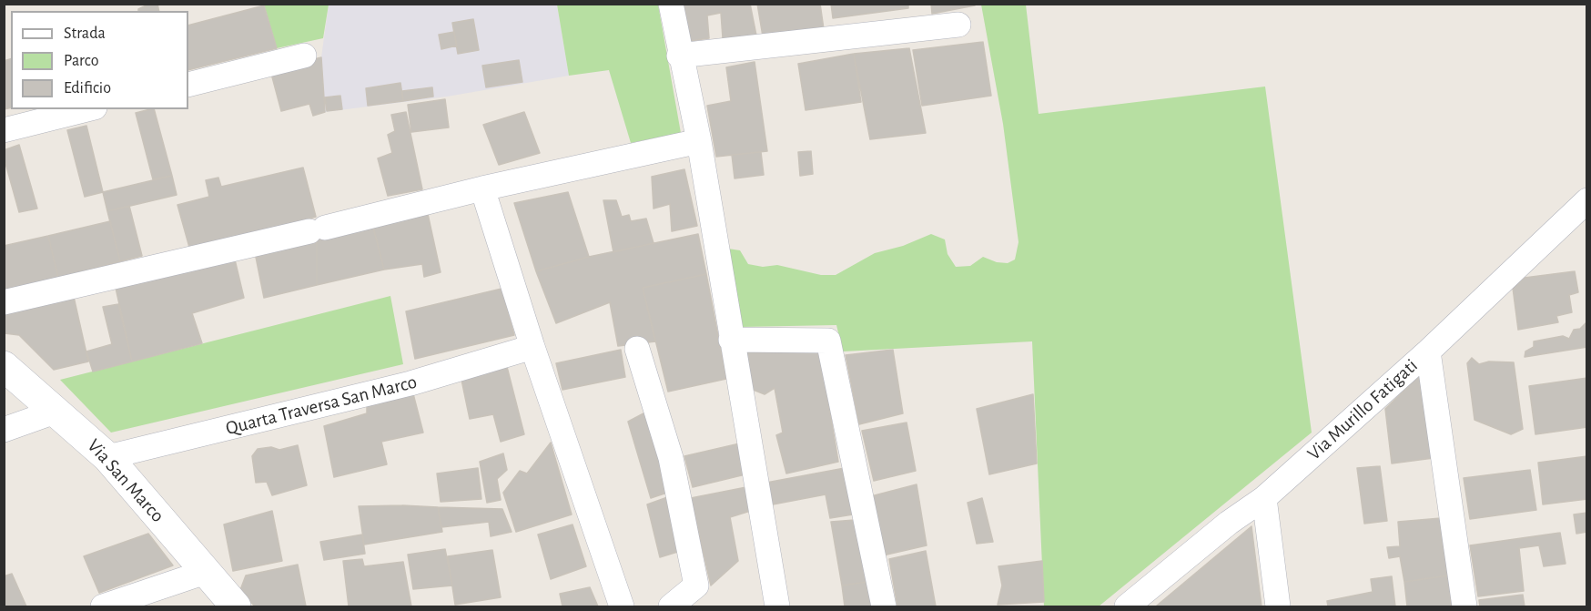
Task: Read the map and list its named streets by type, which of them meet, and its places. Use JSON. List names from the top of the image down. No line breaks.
{"streets":{"main road":["Via San Marco"],"street":["Quarta Traversa San Marco","Via Murillo Fatigati"]},"crossings":[["Quarta Traversa San Marco","Via San Marco"]],"legend":["Strada","Parco","Edificio"]}
